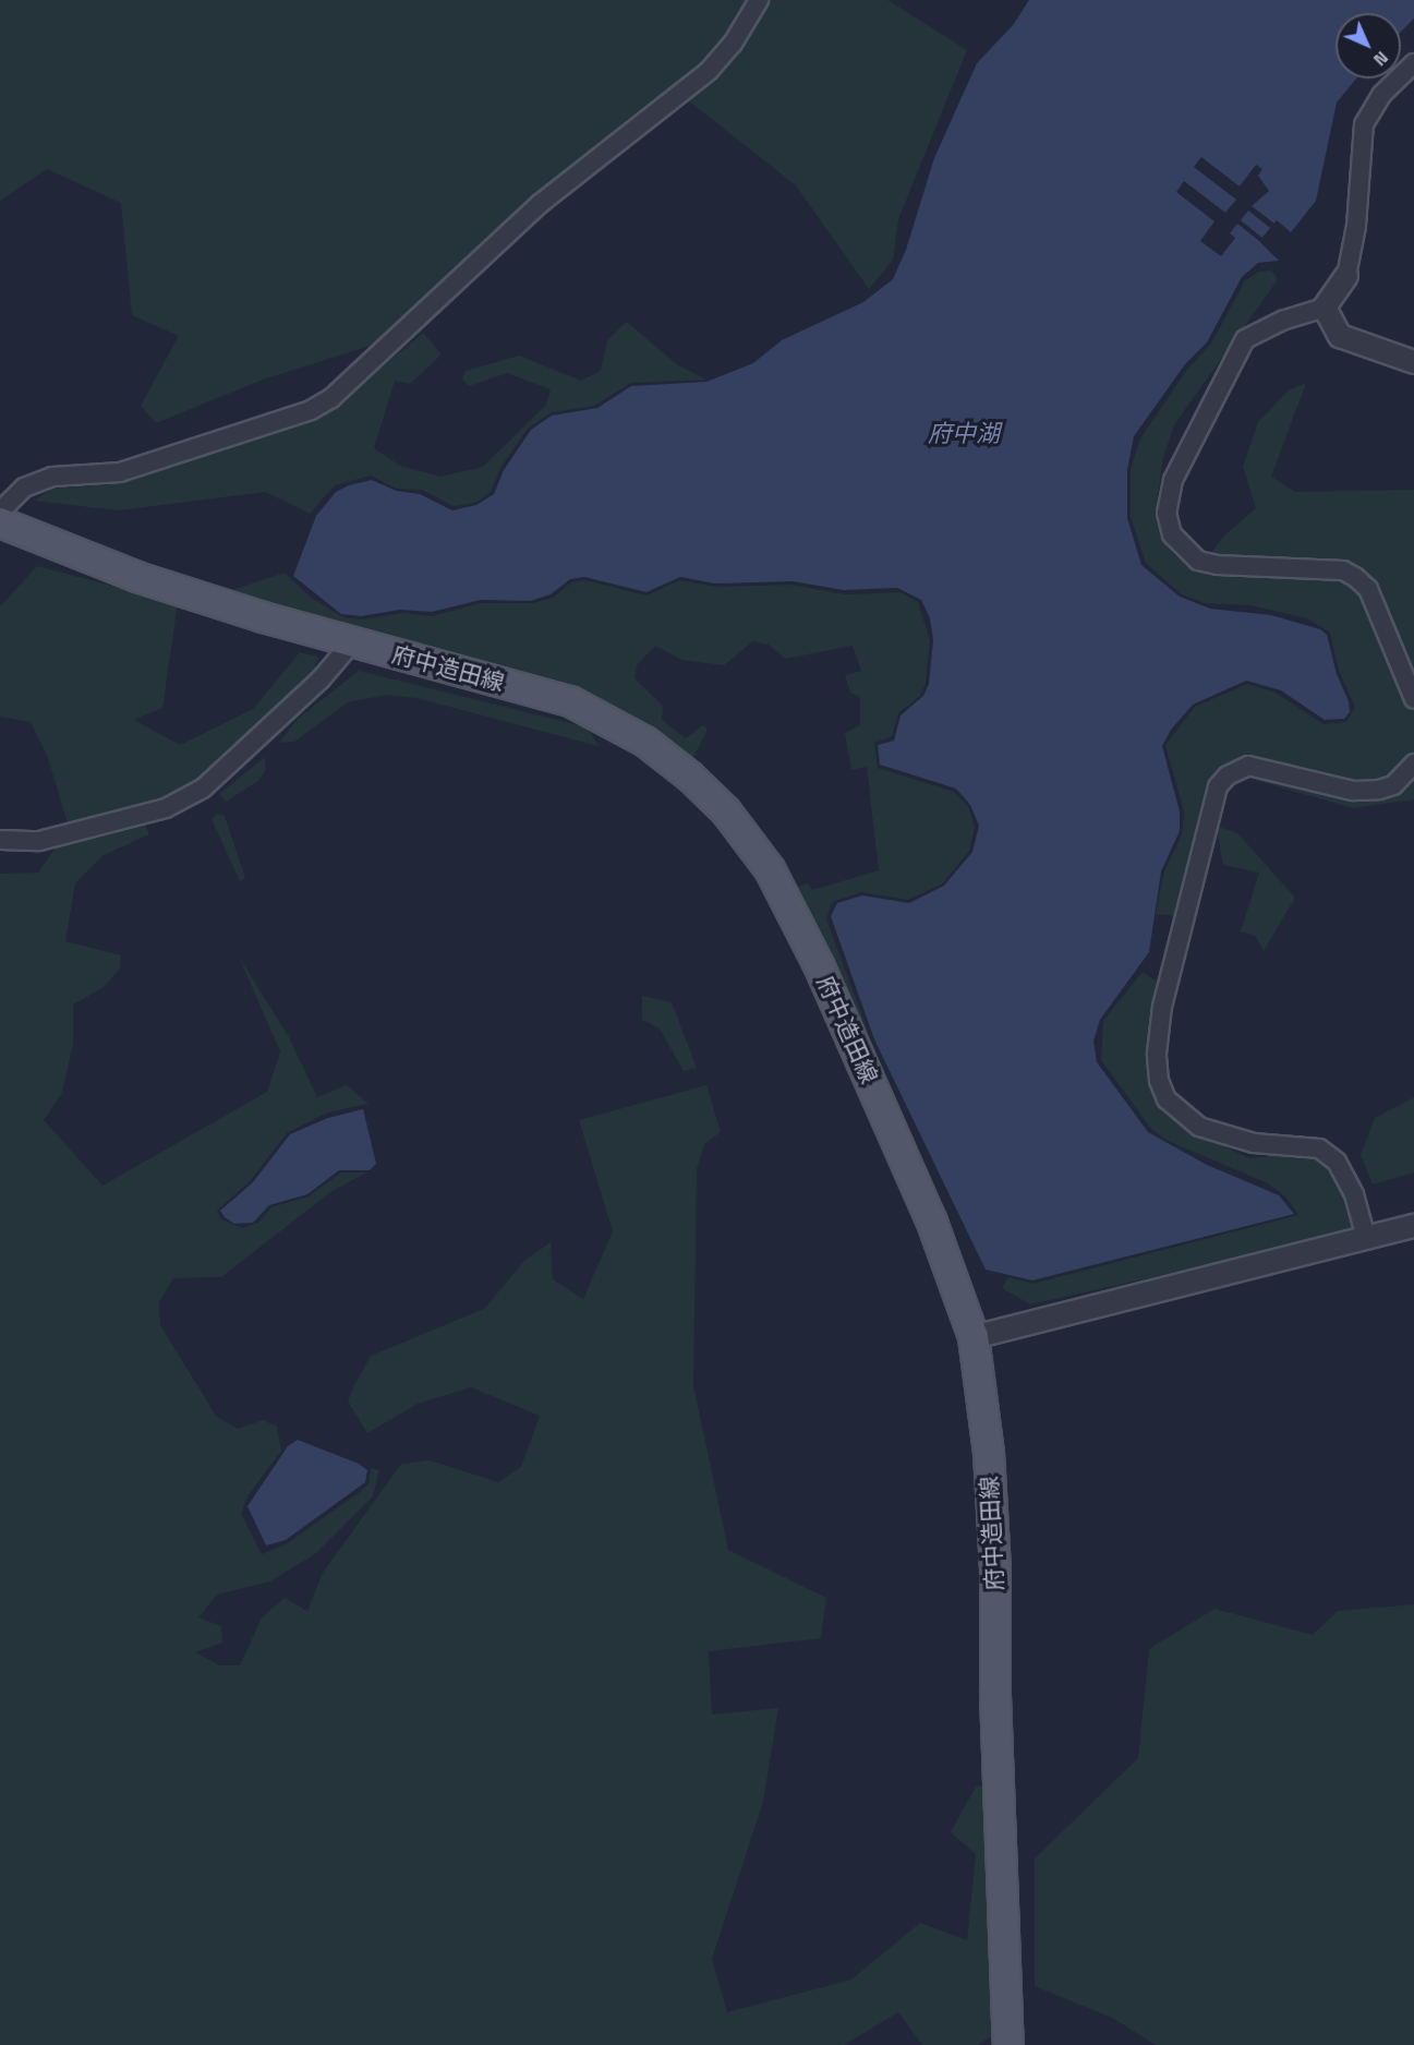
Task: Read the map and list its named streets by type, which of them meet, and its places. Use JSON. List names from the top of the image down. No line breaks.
{"streets":{"main road":["府中造田線"]},"water":["府中湖"],"north":"bottom right"}
